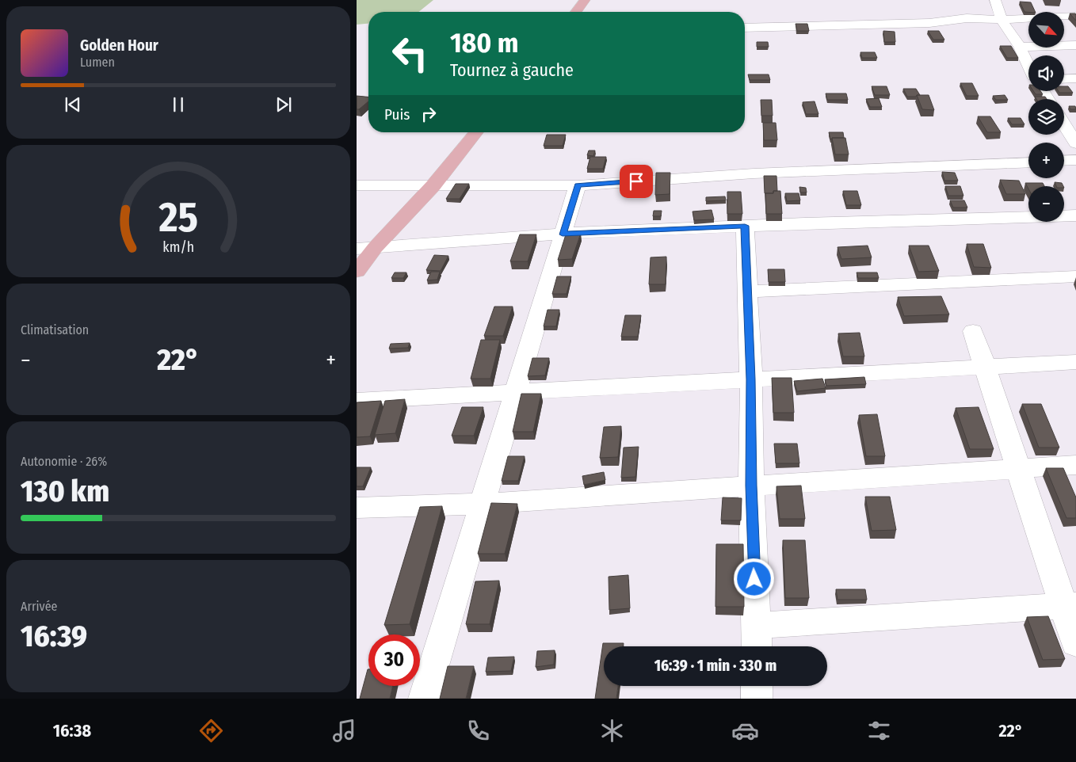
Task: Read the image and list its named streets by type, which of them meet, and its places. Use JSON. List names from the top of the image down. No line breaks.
{"north":"bottom right","page":{"map_buttons":["+","−"],"turn":["180 m","Tournez à gauche"],"song":["Golden Hour","Lumen"],"then":"Puis","tile":["Climatisation",["Autonomie · 26%","130 km"],["Arrivée","16:39"]],"heat":["−","22°","+"],"limit":"30","trip":"16:39 · 1 min · 330 m","tabs":["16:38","22°"],"gauge":["25","km/h"]}}
